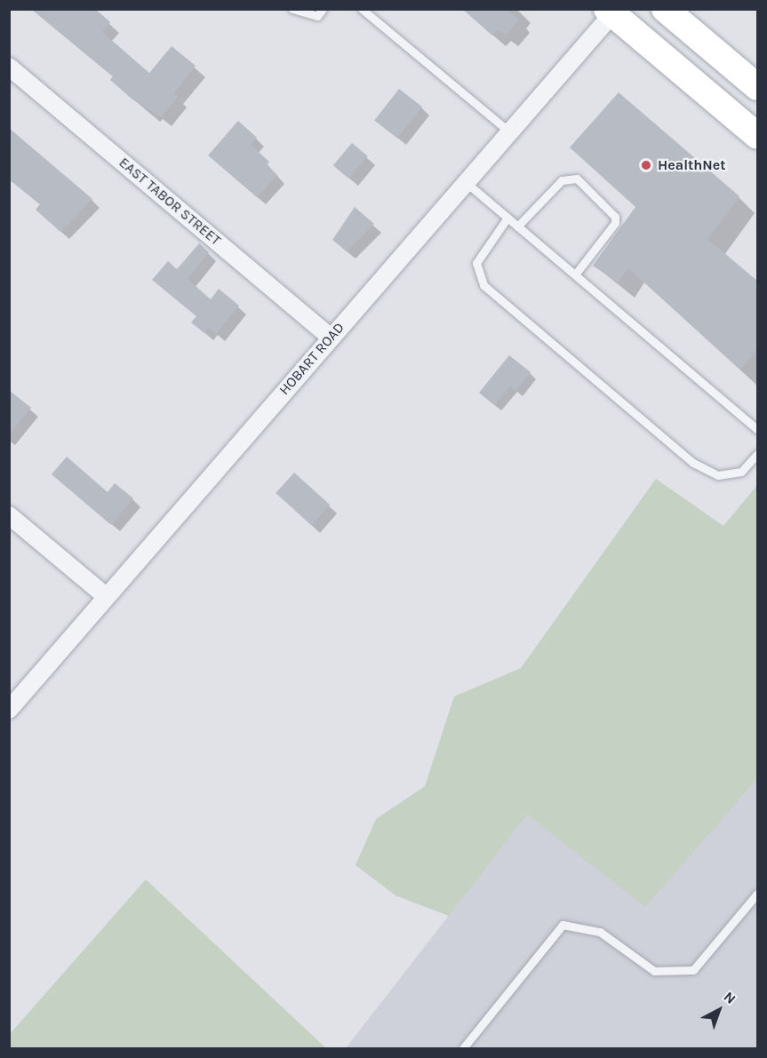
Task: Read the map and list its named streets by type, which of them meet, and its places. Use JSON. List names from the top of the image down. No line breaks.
{"streets":{"street":["EAST TABOR STREET","HOBART ROAD"]},"crossings":[["EAST TABOR STREET","HOBART ROAD"]],"places":["HealthNet"],"north":"top right"}
